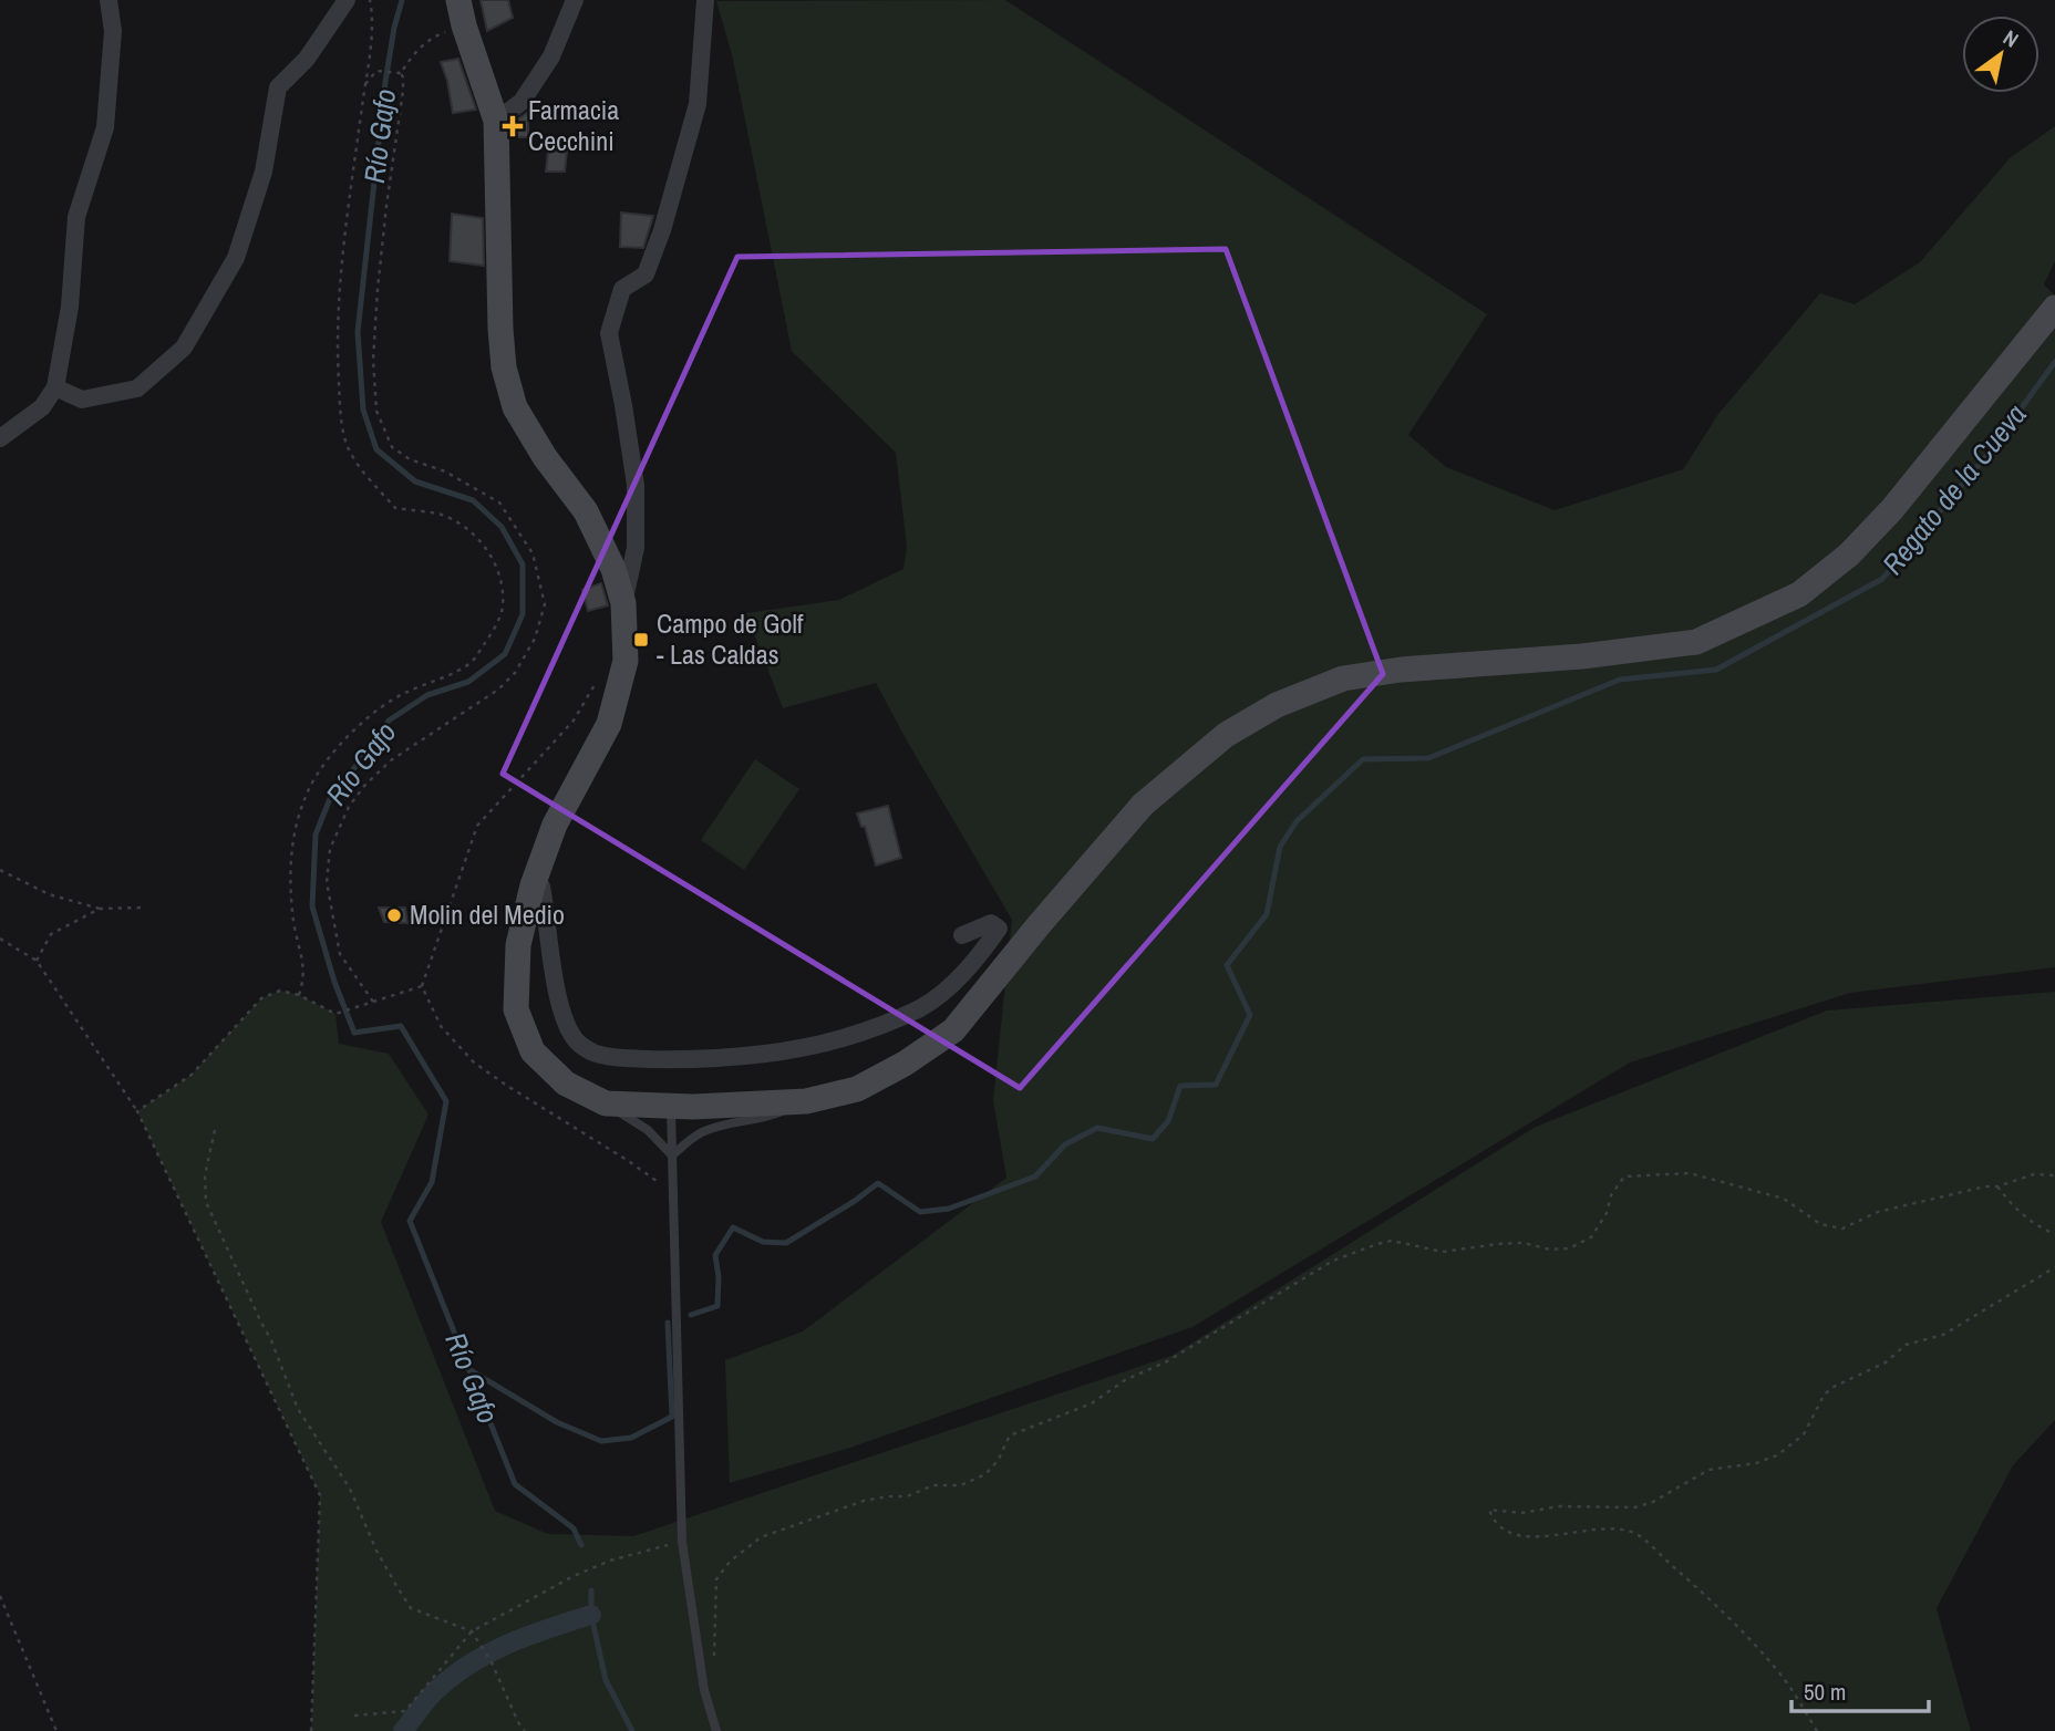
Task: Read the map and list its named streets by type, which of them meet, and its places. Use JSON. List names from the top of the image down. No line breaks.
{"water":["Río Gafo","Regato de la Cueva"],"places":{"health":["Farmacia Cecchini"],"transit":["Campo de Golf - Las Caldas"],"other":["Molin del Medio"]},"scale_bar":"50 m","north":"top right"}
